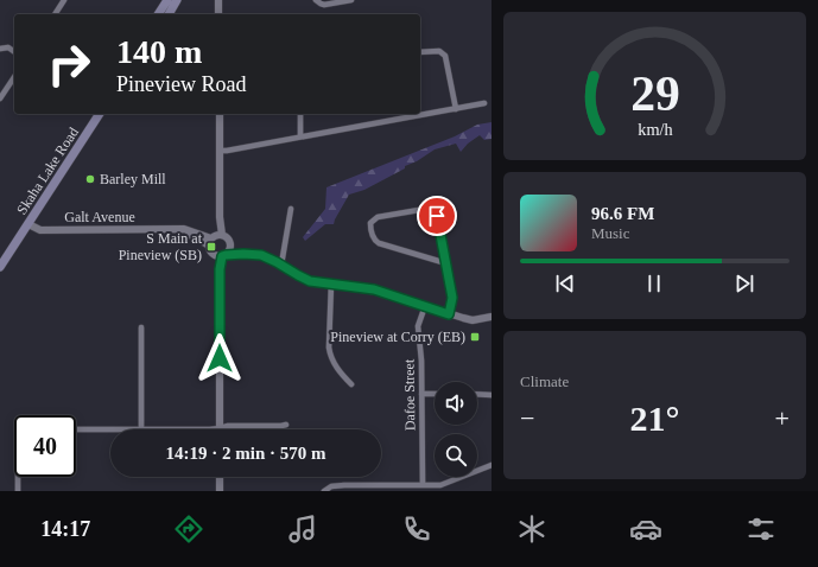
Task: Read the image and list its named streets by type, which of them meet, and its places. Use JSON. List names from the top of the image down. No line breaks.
{"streets":{"main road":["Skaha Lake Road"],"street":["Galt Avenue","Dafoe Street"]},"crossings":[["Skaha Lake Road","Galt Avenue"]],"places":{"other":["Barley Mill"],"transit":["S Main at Pineview (SB)","Pineview at Corry (EB)"]},"page":{"turn":["140 m","Pineview Road"],"song":["96.6 FM","Music"],"tile":"Climate","heat":["−","21°","+"],"limit":"40","trip":"14:19 · 2 min · 570 m","tabs":"14:17","gauge":["29","km/h"]}}
